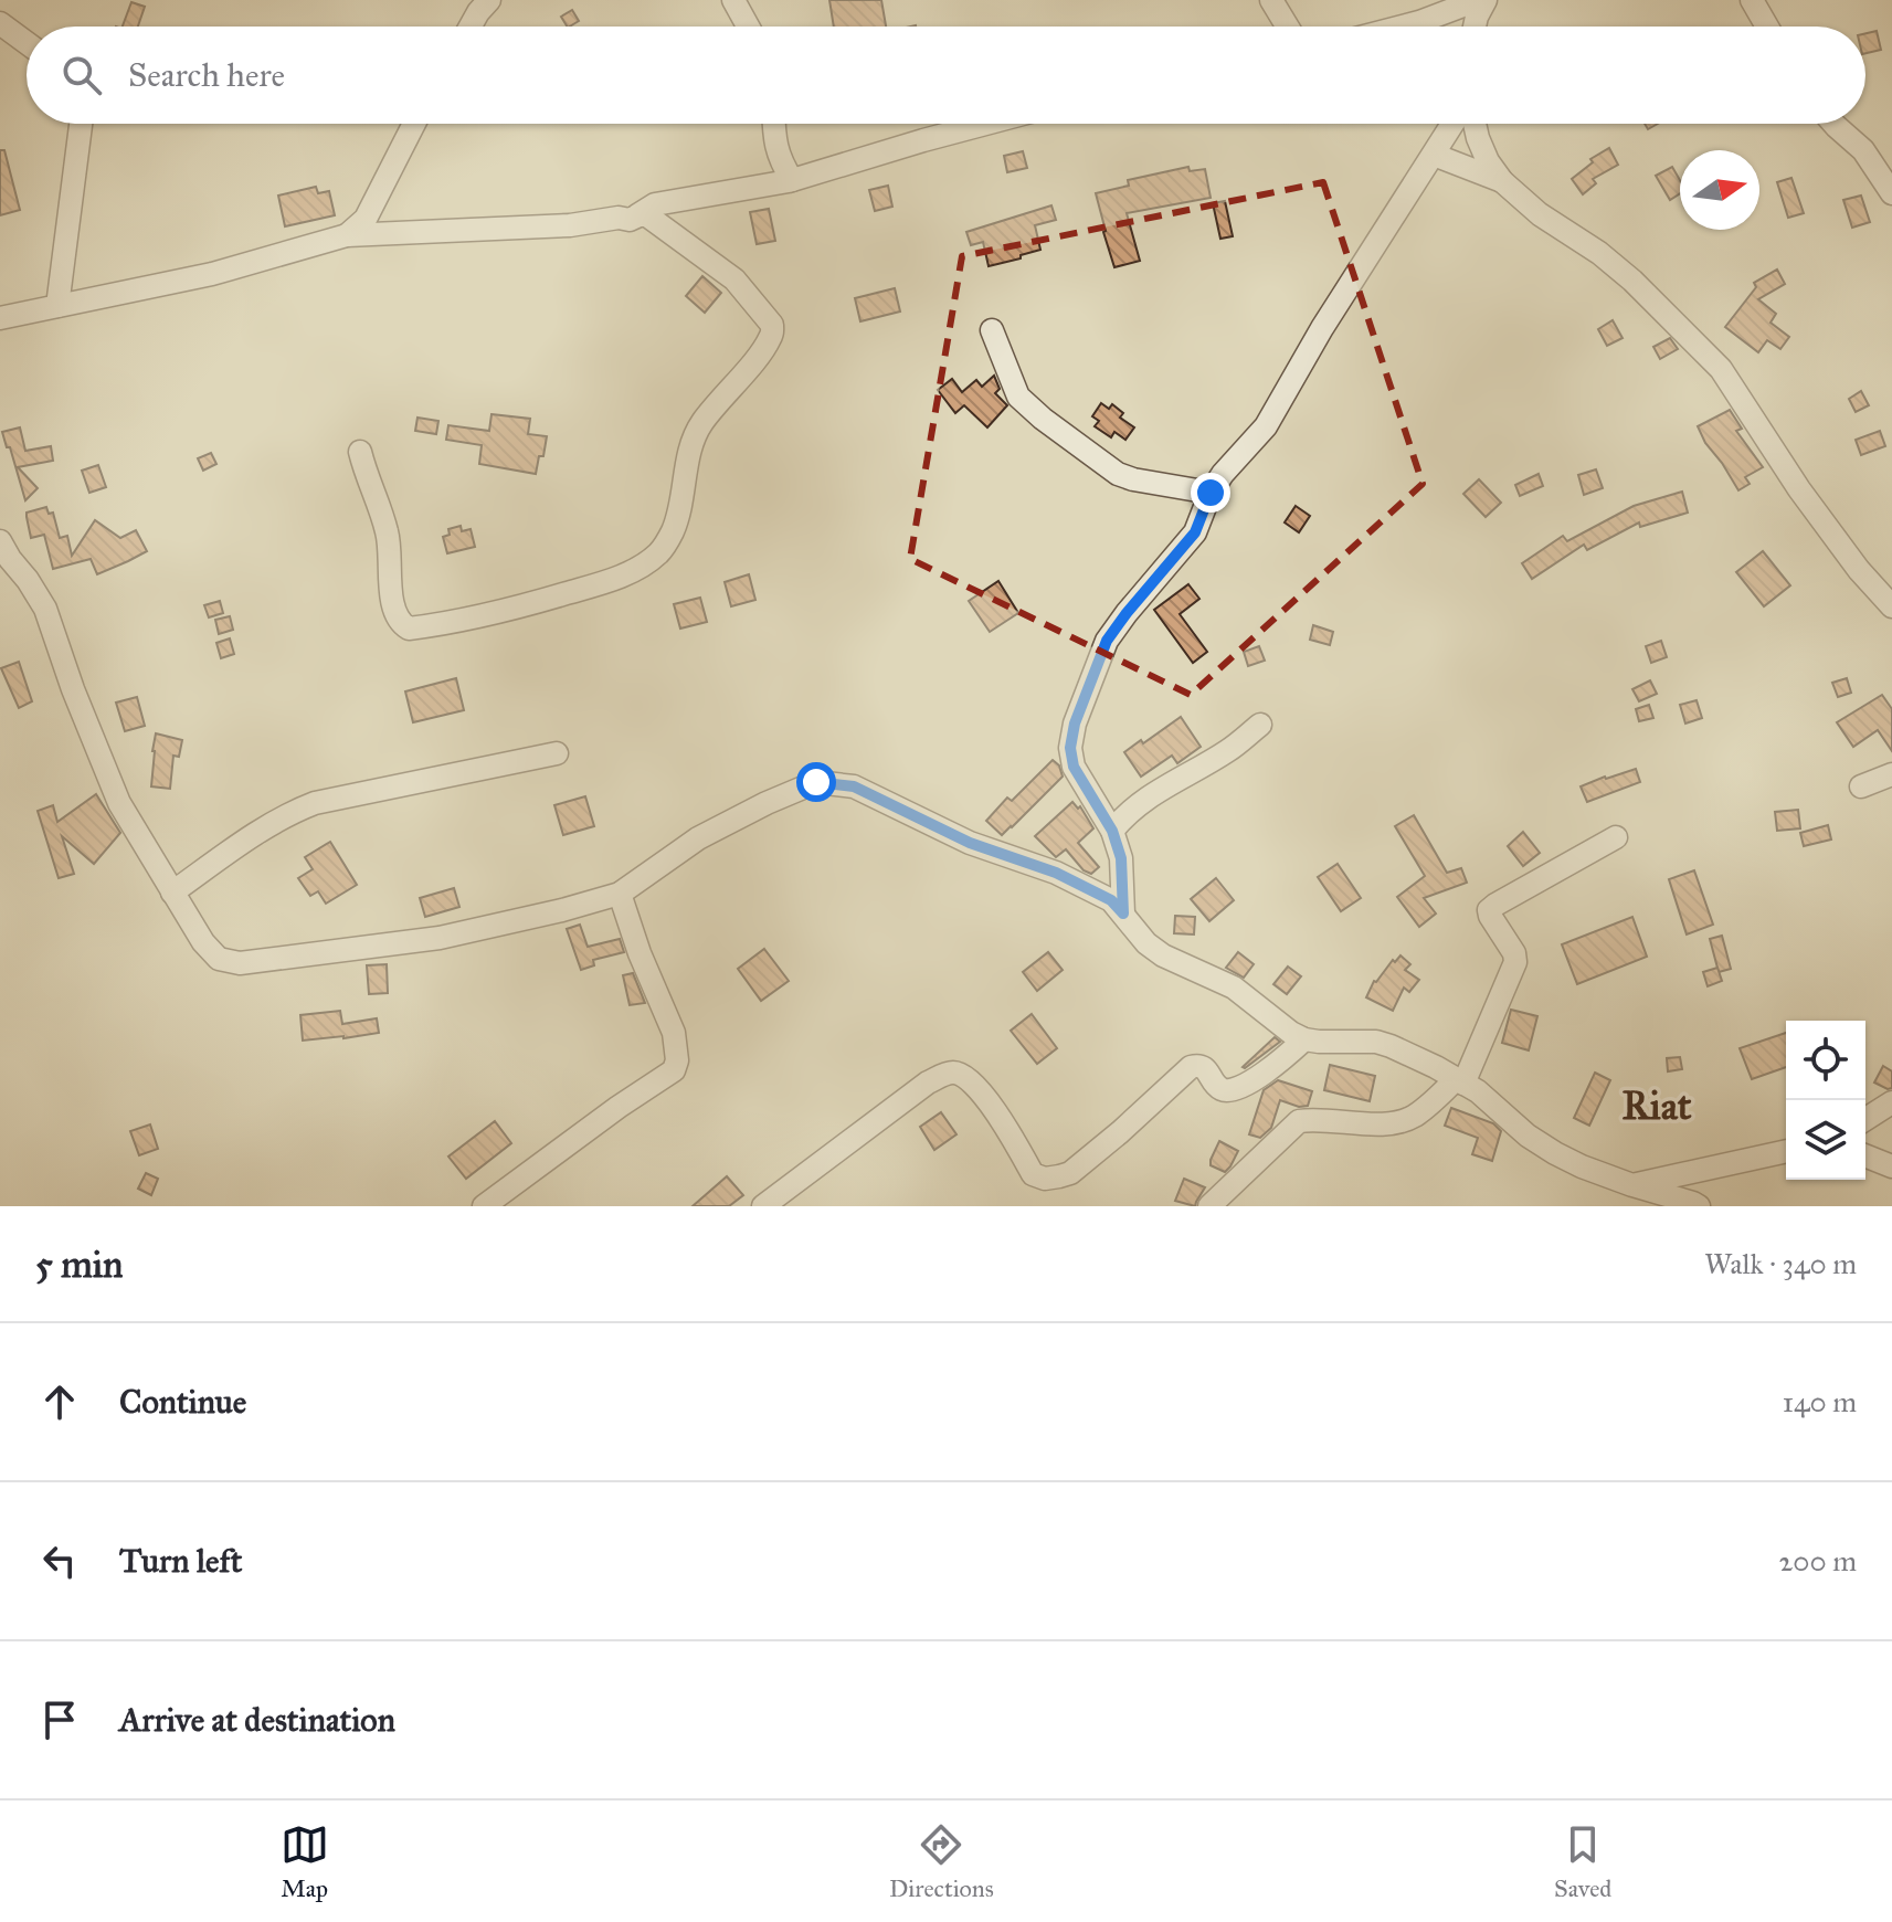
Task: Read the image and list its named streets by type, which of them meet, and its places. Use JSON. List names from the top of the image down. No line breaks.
{"districts":["Riat"],"north":"right","page":{"search":"Search here","heading":["5 min","Walk · 340 m"],"list":[["Continue","140 m"],["Turn left","200 m"],"Arrive at destination"],"nav":["Map","Directions","Saved"]}}
